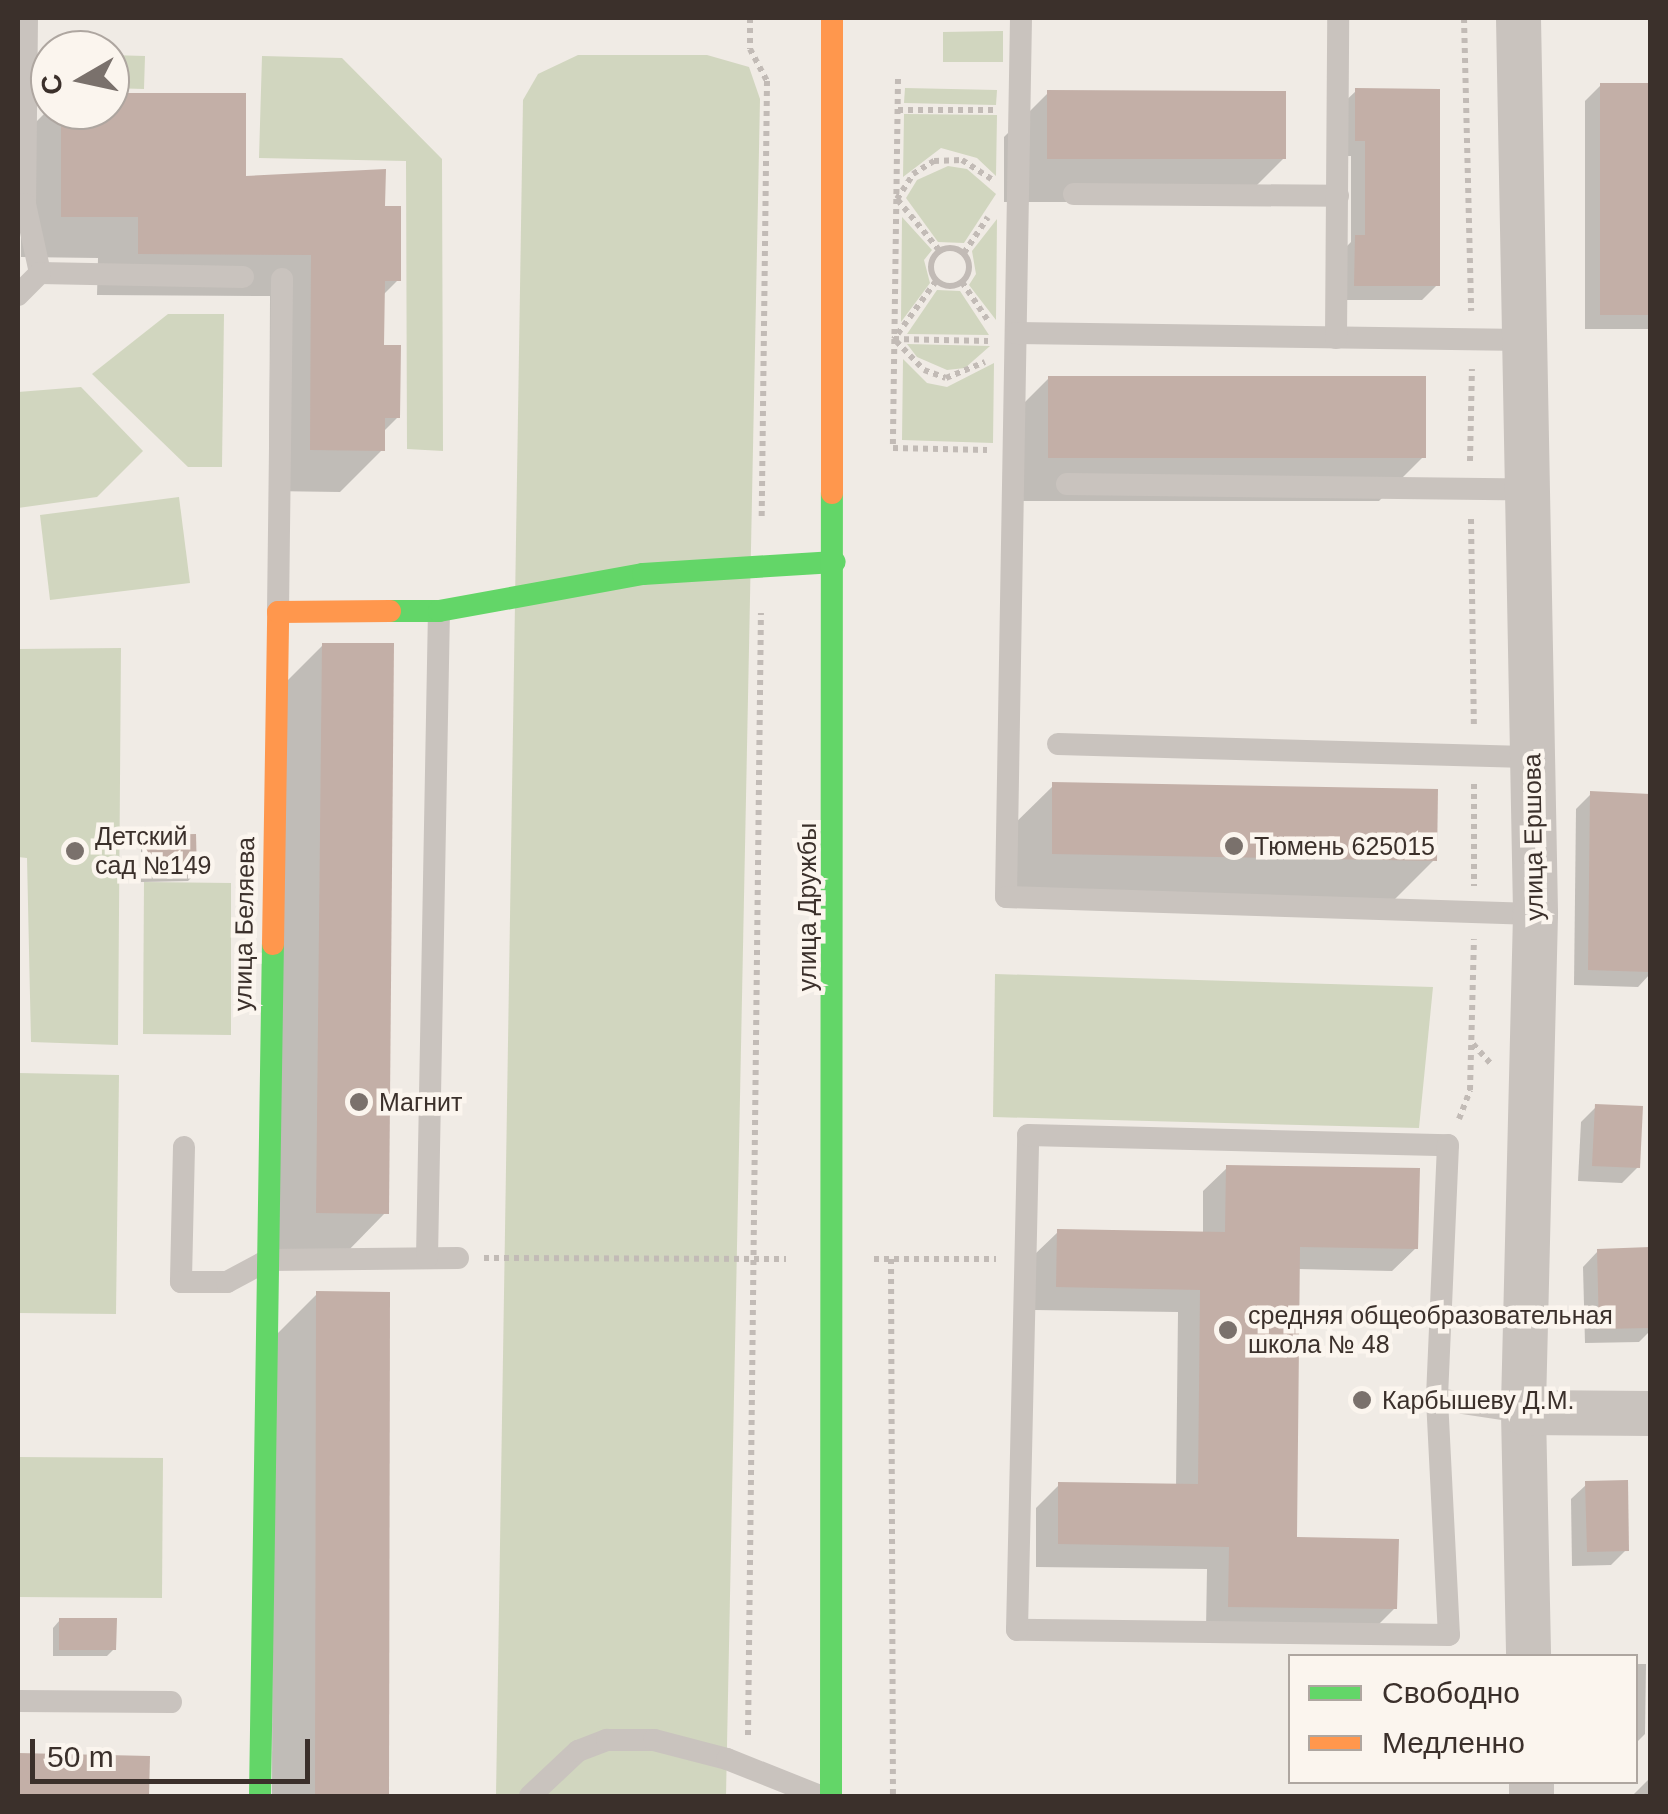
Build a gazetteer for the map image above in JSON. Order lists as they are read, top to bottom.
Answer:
{
  "streets": {
    "main road": ["улица Дружбы", "улица Беляева"],
    "street": ["улица Ершова"]
  },
  "places": [
    "Тюмень 625015",
    "Детский сад №149",
    "Магнит",
    "средняя общеобразовательная школа № 48",
    "Карбышеву Д.М."
  ],
  "legend": ["Свободно", "Медленно"],
  "scale_bar": "50 m",
  "north": "left"
}
